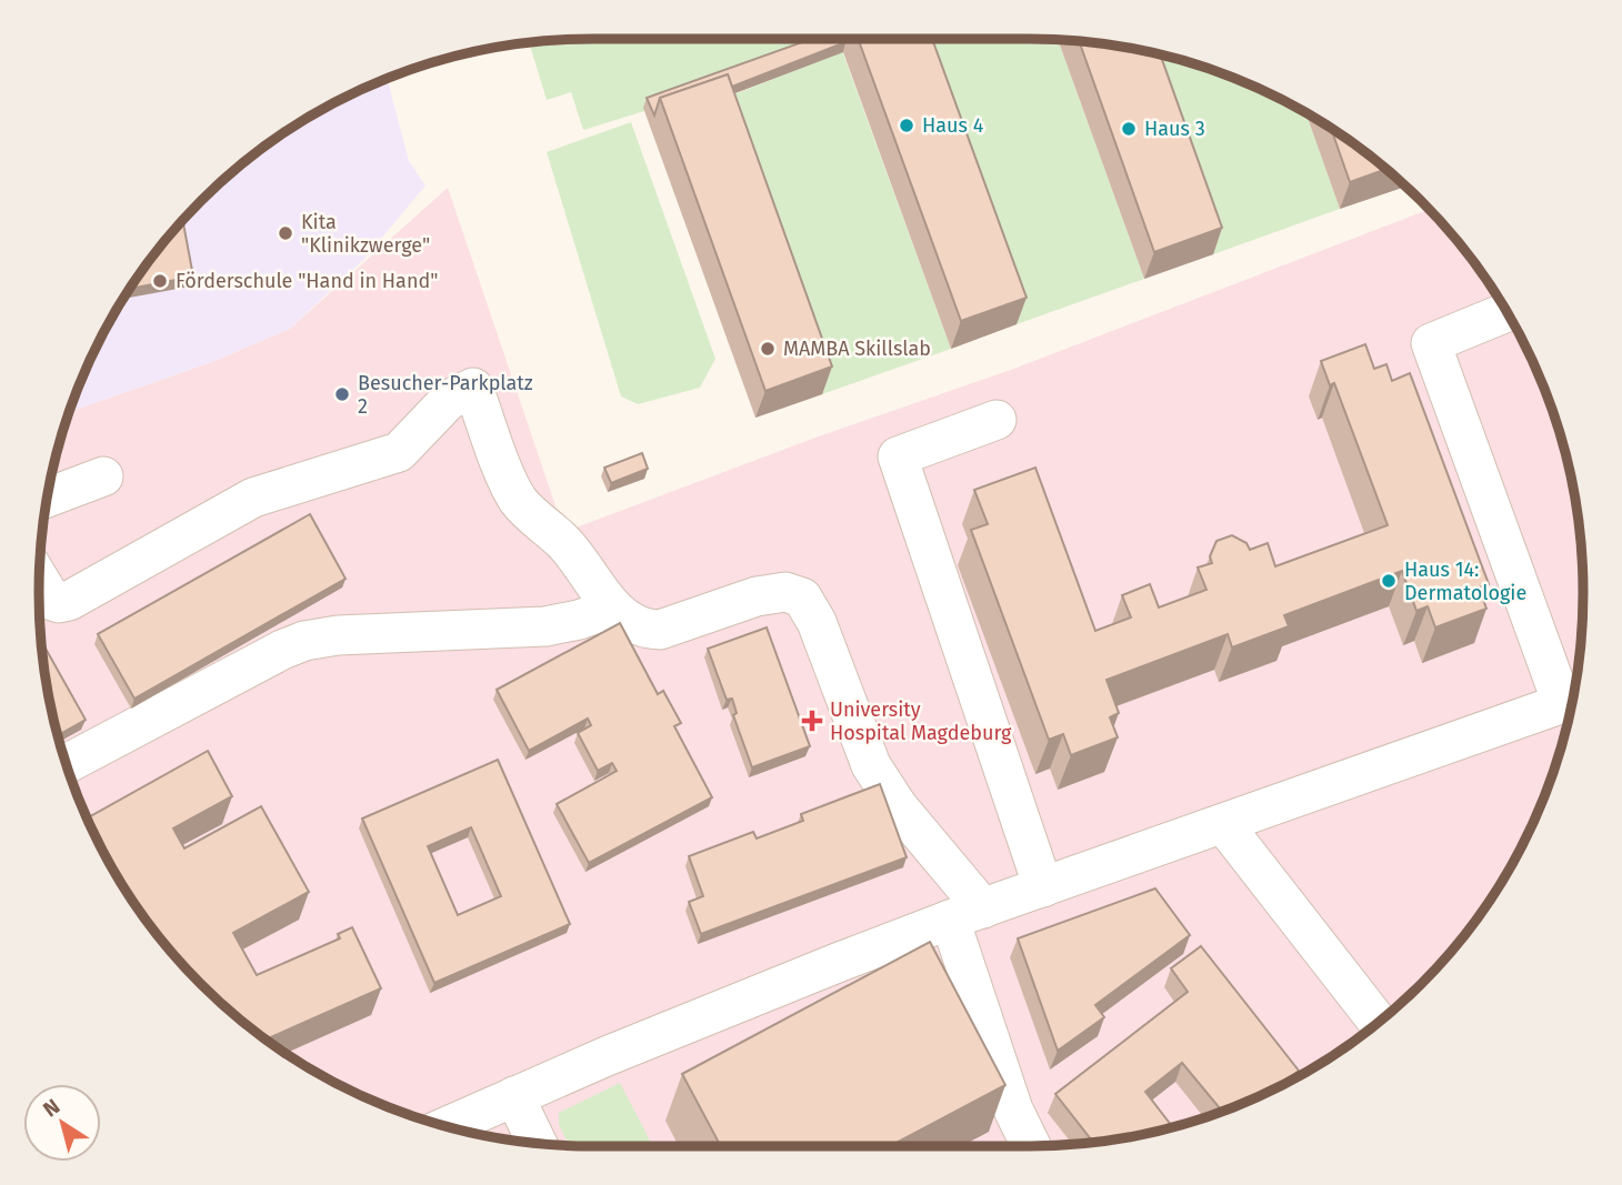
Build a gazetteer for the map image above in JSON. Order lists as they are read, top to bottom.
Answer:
{
  "places": {
    "other": [
      "Haus 4",
      "Haus 3",
      "Kita \"Klinikzwerge\"",
      "Förderschule \"Hand in Hand\"",
      "MAMBA Skillslab",
      "Besucher-Parkplatz 2",
      "Haus 14: Dermatologie"
    ],
    "health": ["University Hospital Magdeburg"]
  },
  "north": "top left"
}
